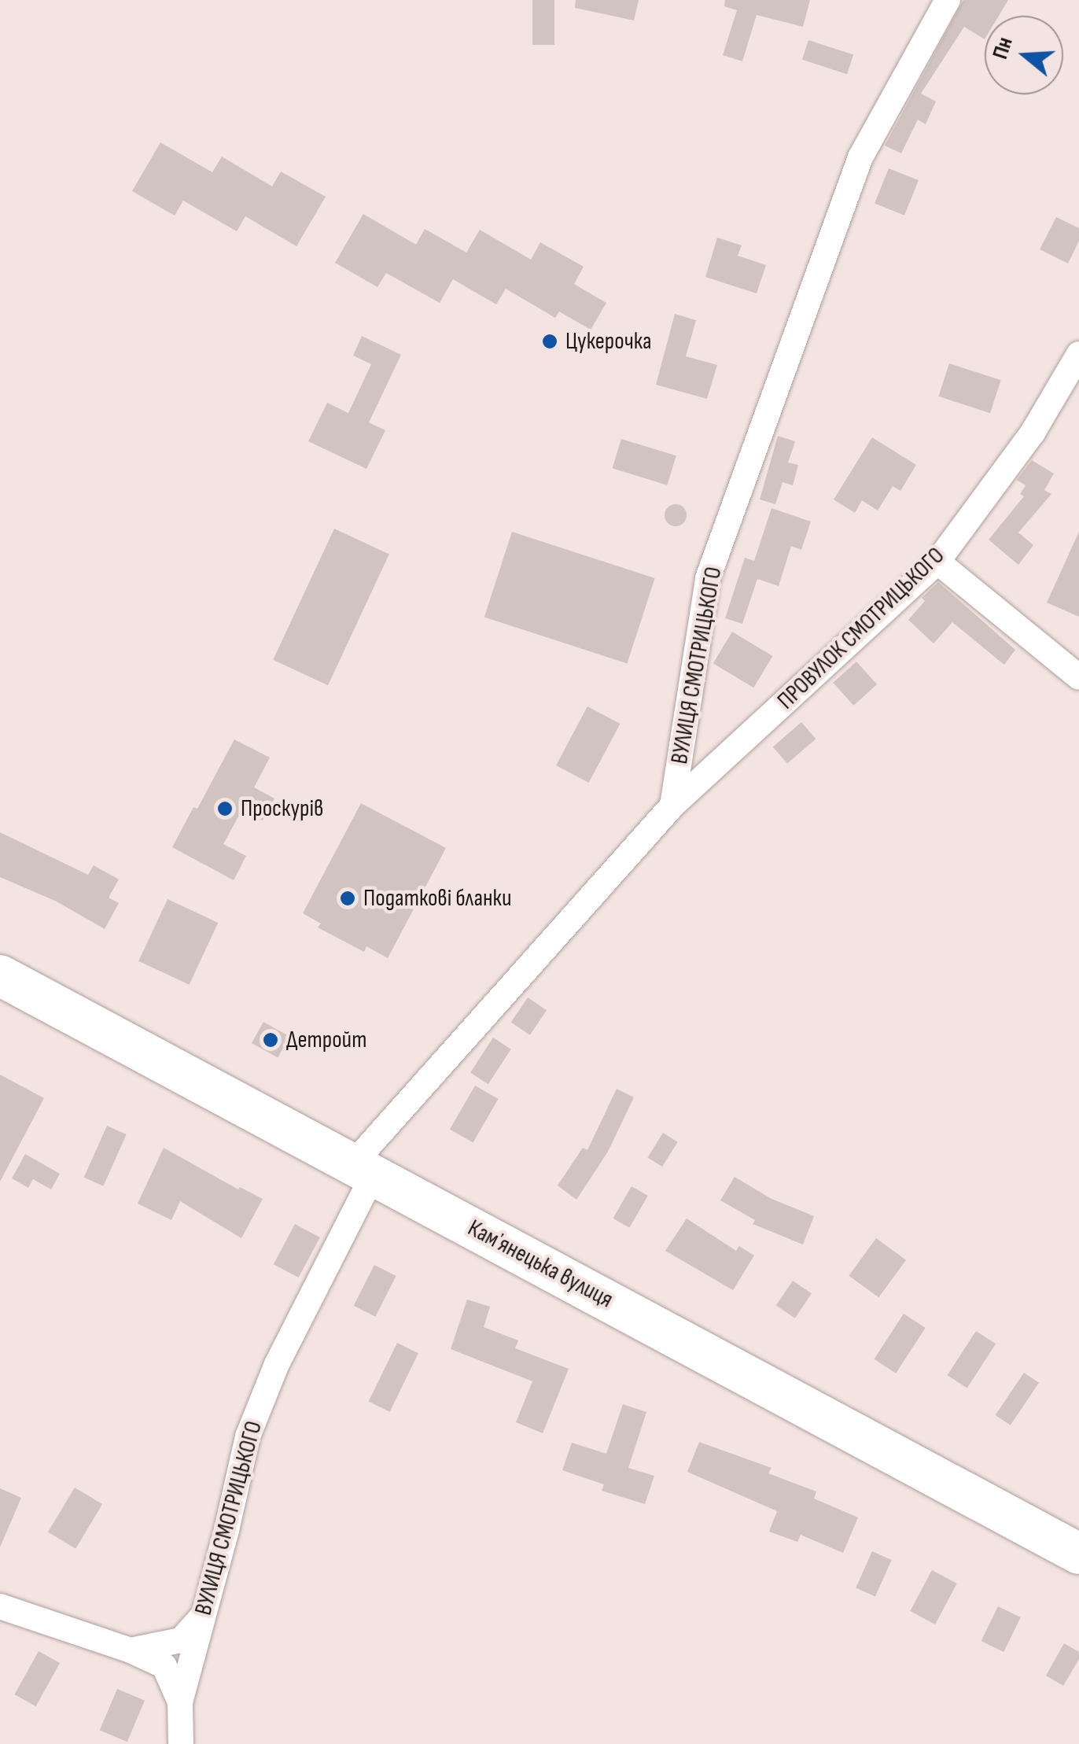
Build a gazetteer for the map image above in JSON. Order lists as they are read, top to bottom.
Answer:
{
  "streets": {
    "main road": ["Камʼянецька вулиця"],
    "street": ["ПРОВУЛОК СМОТРИЦЬКОГО", "ВУЛИЦЯ СМОТРИЦЬКОГО"]
  },
  "crossings": [
    ["ПРОВУЛОК СМОТРИЦЬКОГО", "ВУЛИЦЯ СМОТРИЦЬКОГО"],
    ["ВУЛИЦЯ СМОТРИЦЬКОГО", "Камʼянецька вулиця"]
  ],
  "places": [
    "Цукерочка",
    "Проскурів",
    "Податкові бланки",
    "Детройт"
  ],
  "north": "left"
}
